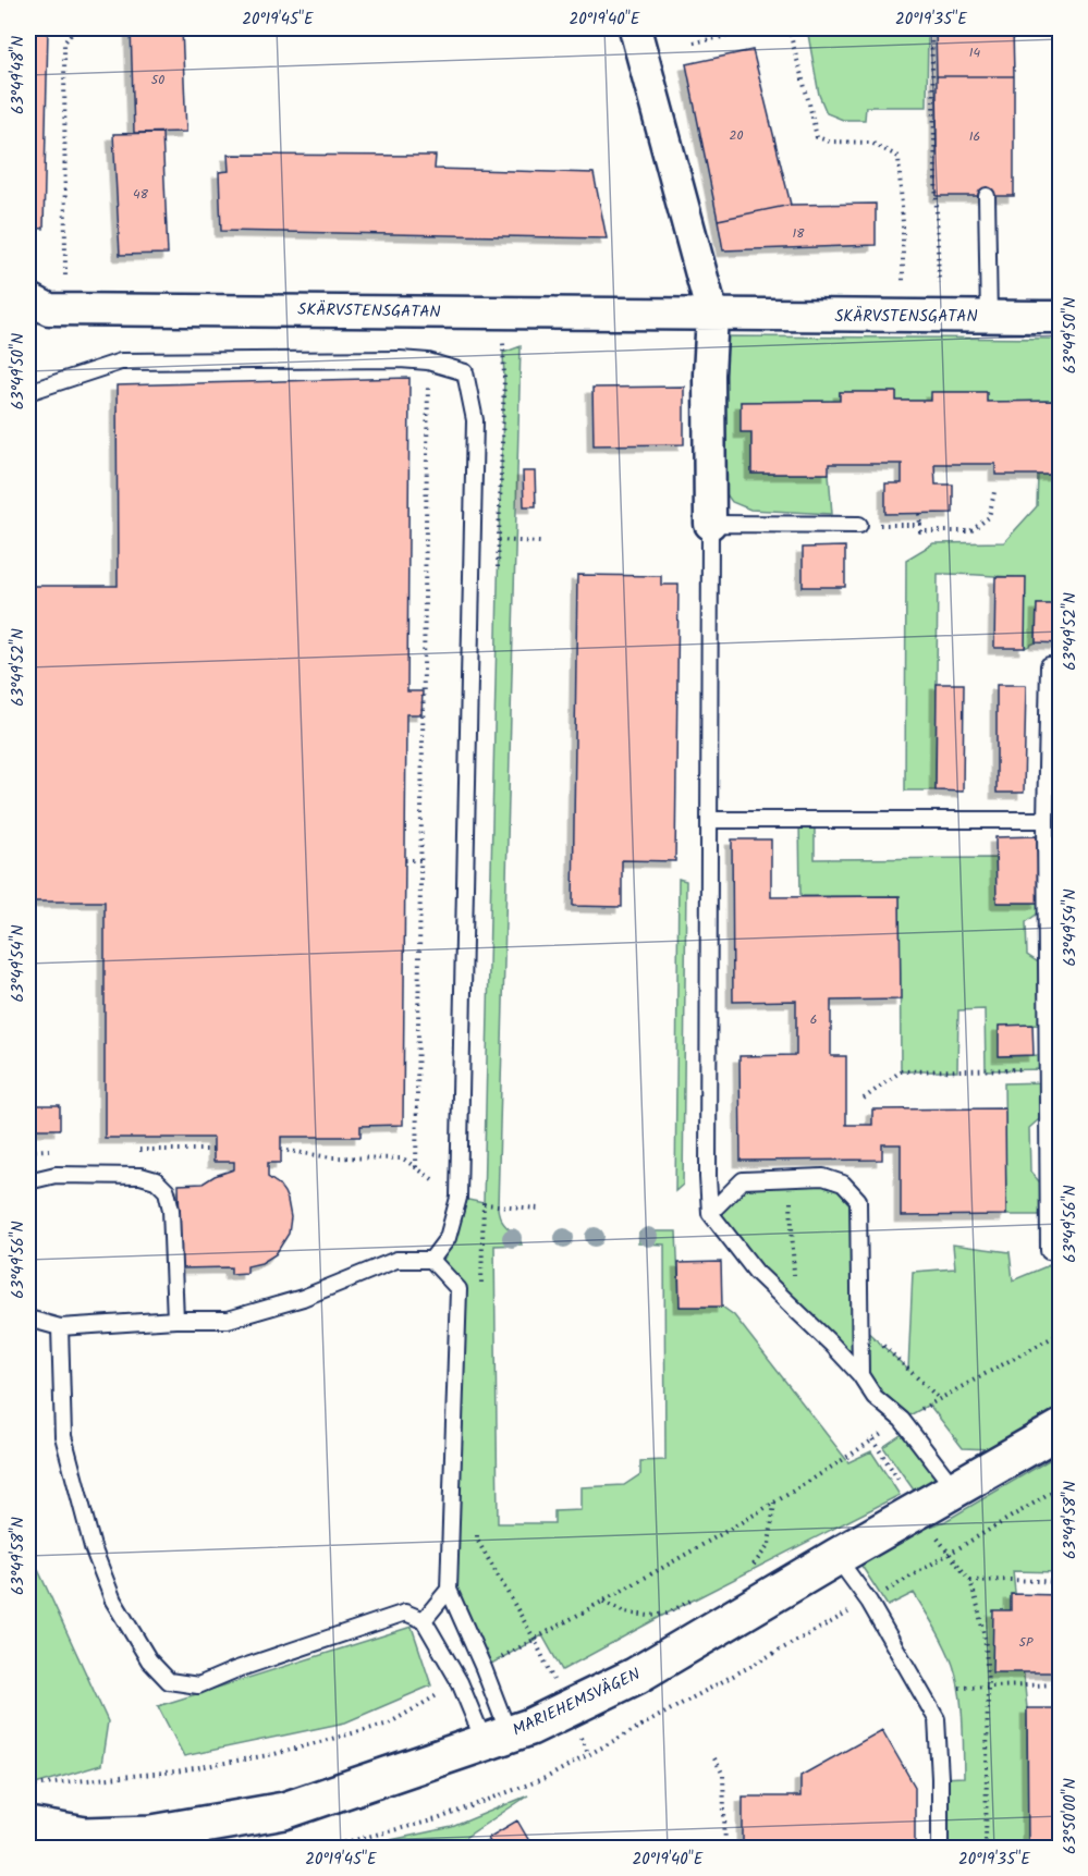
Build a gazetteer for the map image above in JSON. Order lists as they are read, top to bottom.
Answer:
{
  "streets": {
    "street": ["SKÄRVSTENSGATAN", "MARIEHEMSVÄGEN"]
  },
  "house_numbers": [
    "14",
    "50",
    "20",
    "16",
    "48",
    "18",
    "6",
    "5P"
  ],
  "coordinates": [
    "20°19'45\"E",
    "20°19'40\"E",
    "20°19'35\"E",
    "63°49'48\"N",
    "63°49'50\"N",
    "63°49'52\"N",
    "63°49'54\"N",
    "63°49'56\"N",
    "63°49'58\"N",
    "63°50'00\"N"
  ]
}
